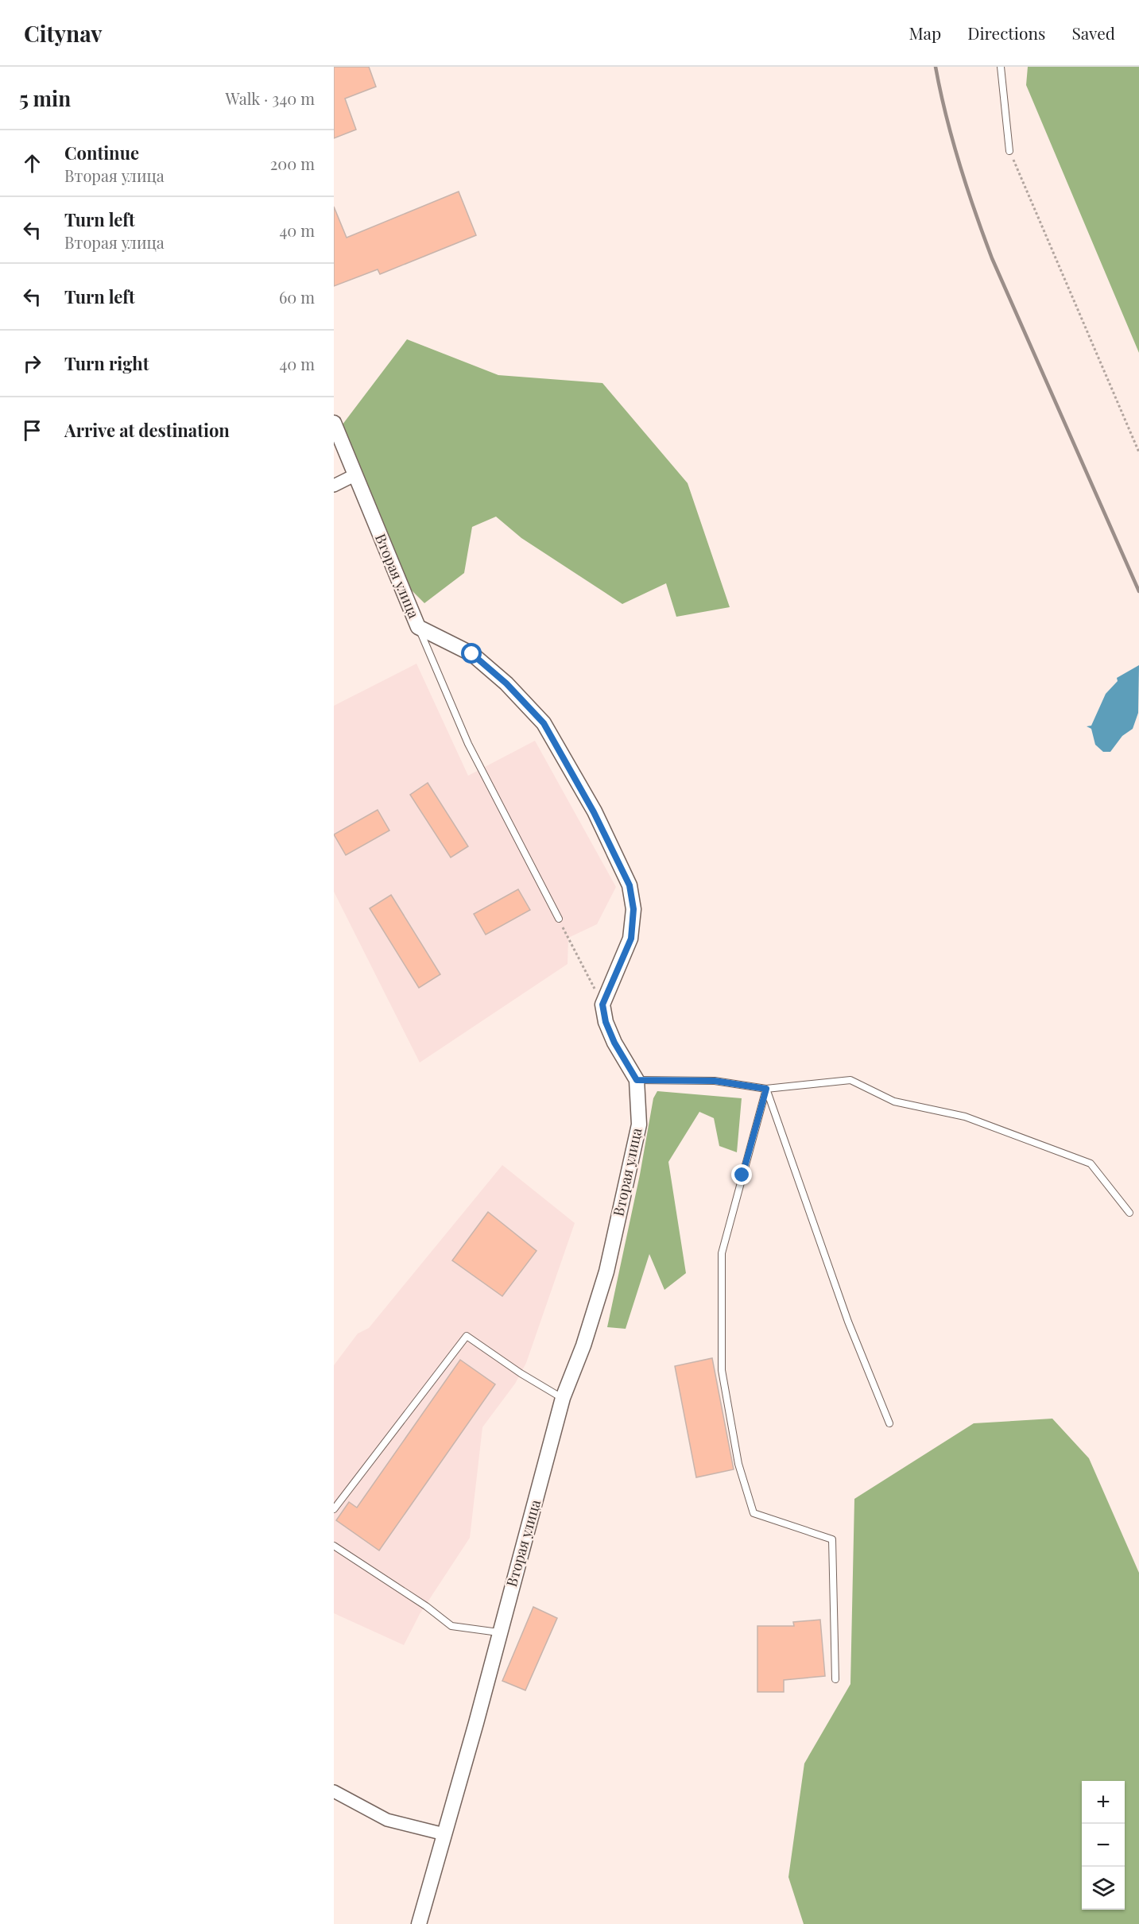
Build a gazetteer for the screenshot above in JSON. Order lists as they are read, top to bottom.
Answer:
{
  "streets": {
    "street": ["Вторая улица"]
  },
  "page": {
    "header": "Citynav",
    "nav": ["Map", "Directions", "Saved"],
    "heading": ["5 min", "Walk · 340 m"],
    "list": [
      ["Continue", "Вторая улица", "200 m"],
      ["Turn left", "Вторая улица", "40 m"],
      ["Turn left", "60 m"],
      ["Turn right", "40 m"],
      "Arrive at destination"
    ],
    "map_buttons": ["+", "−"]
  }
}
